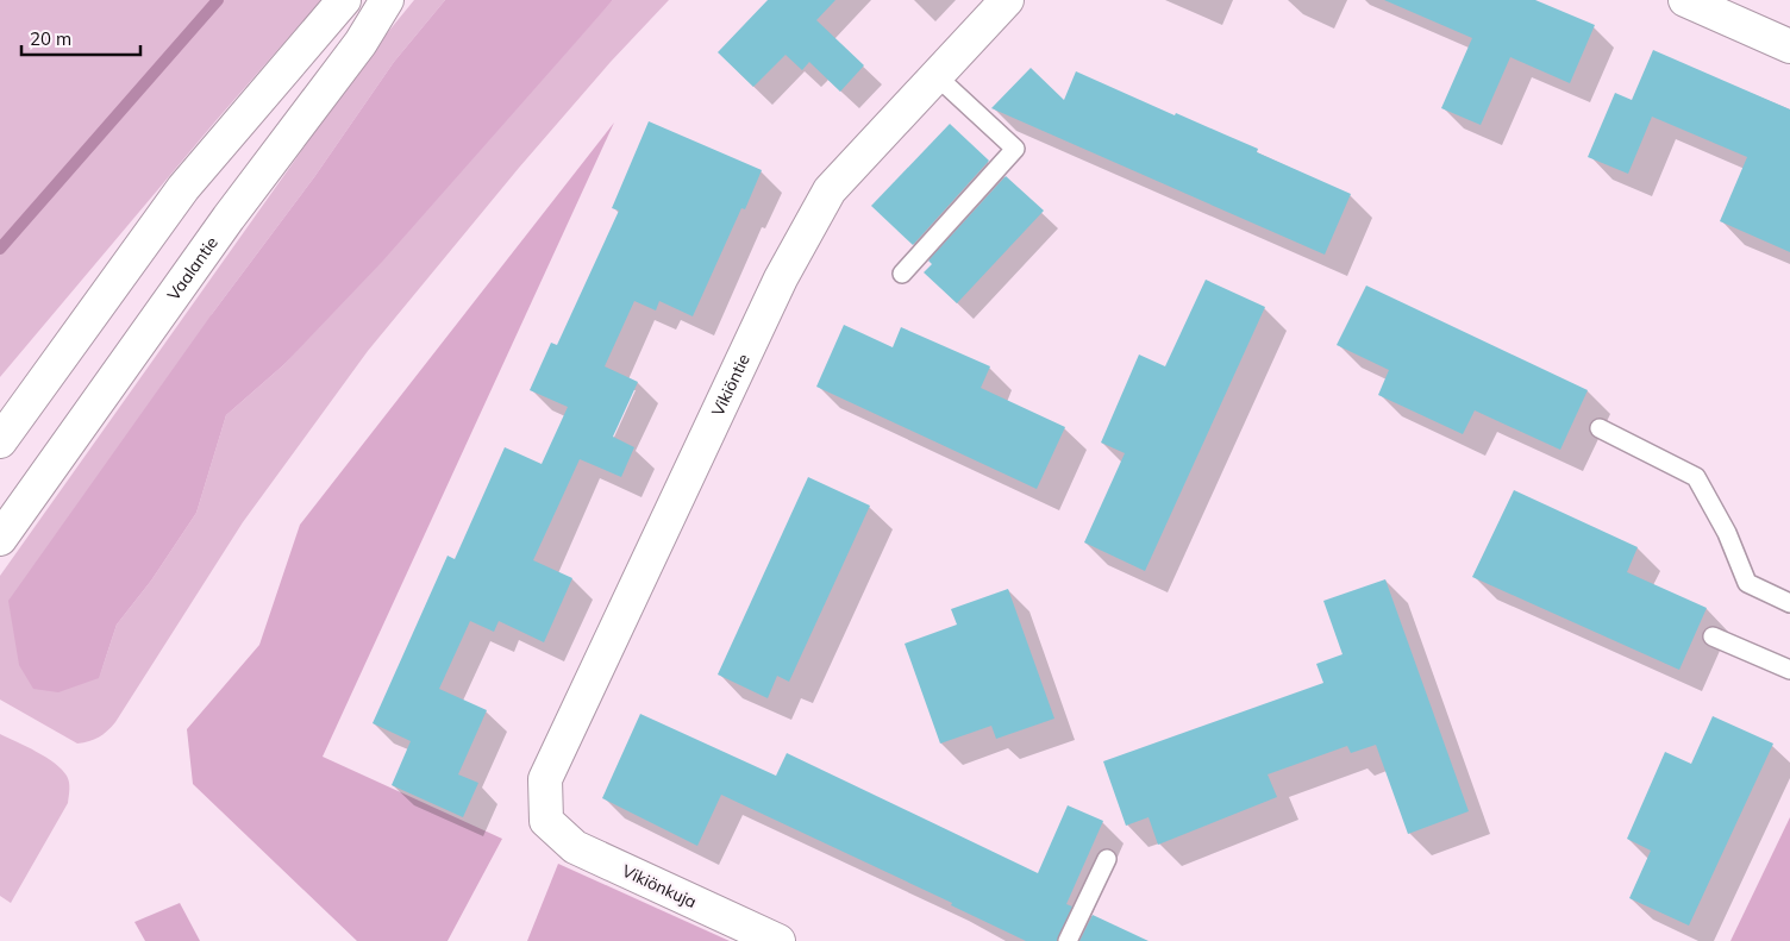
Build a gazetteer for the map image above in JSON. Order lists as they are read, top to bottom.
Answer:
{
  "streets": {
    "street": ["Vaalantie", "Vikiöntie", "Vikiönkuja"]
  },
  "crossings": [
    ["Vikiöntie", "Vikiönkuja"]
  ],
  "scale_bar": "20 m"
}
